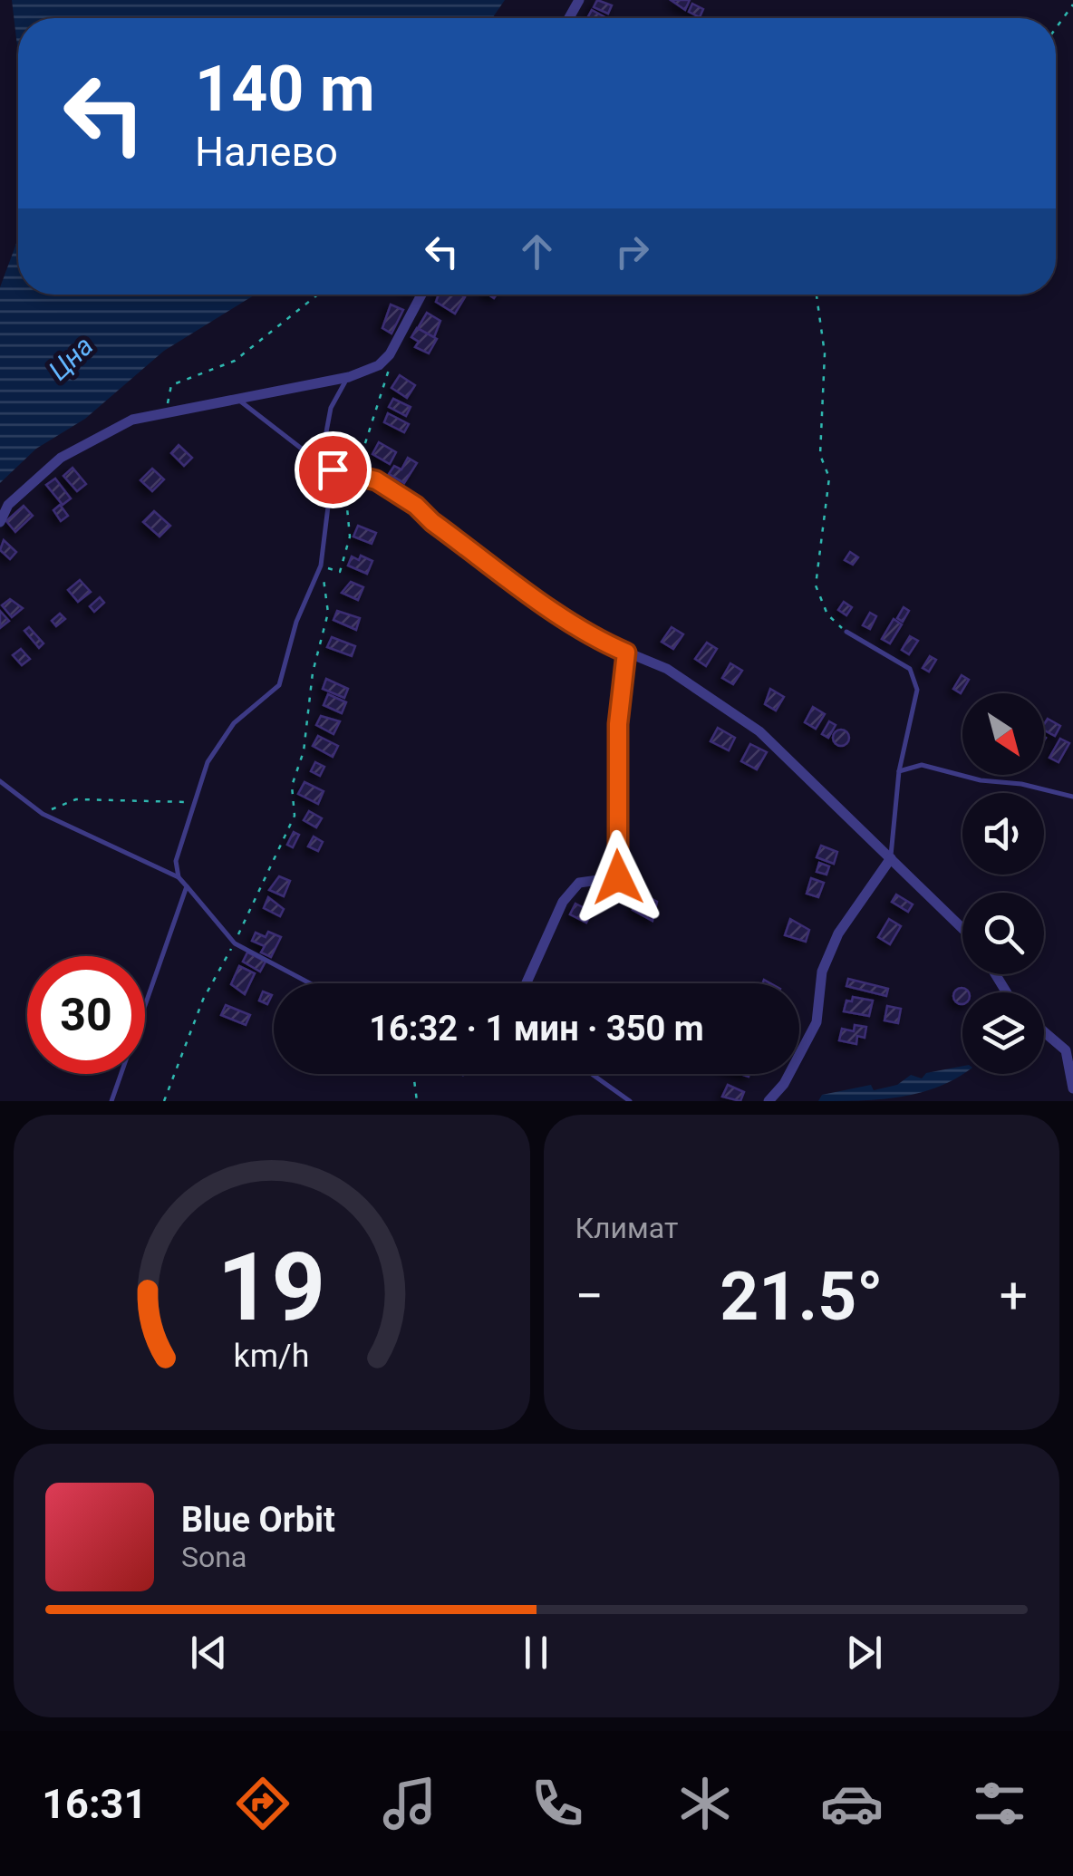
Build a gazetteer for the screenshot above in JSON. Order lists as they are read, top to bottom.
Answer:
{
  "water": ["Цна"],
  "north": "bottom right",
  "page": {
    "turn": ["140 m", "Налево"],
    "limit": "30",
    "trip": "16:32 · 1 мин · 350 m",
    "tile": "Климат",
    "heat": ["−", "21.5°", "+"],
    "song": ["Blue Orbit", "Sona"],
    "tabs": "16:31",
    "gauge": ["19", "km/h"]
  }
}
